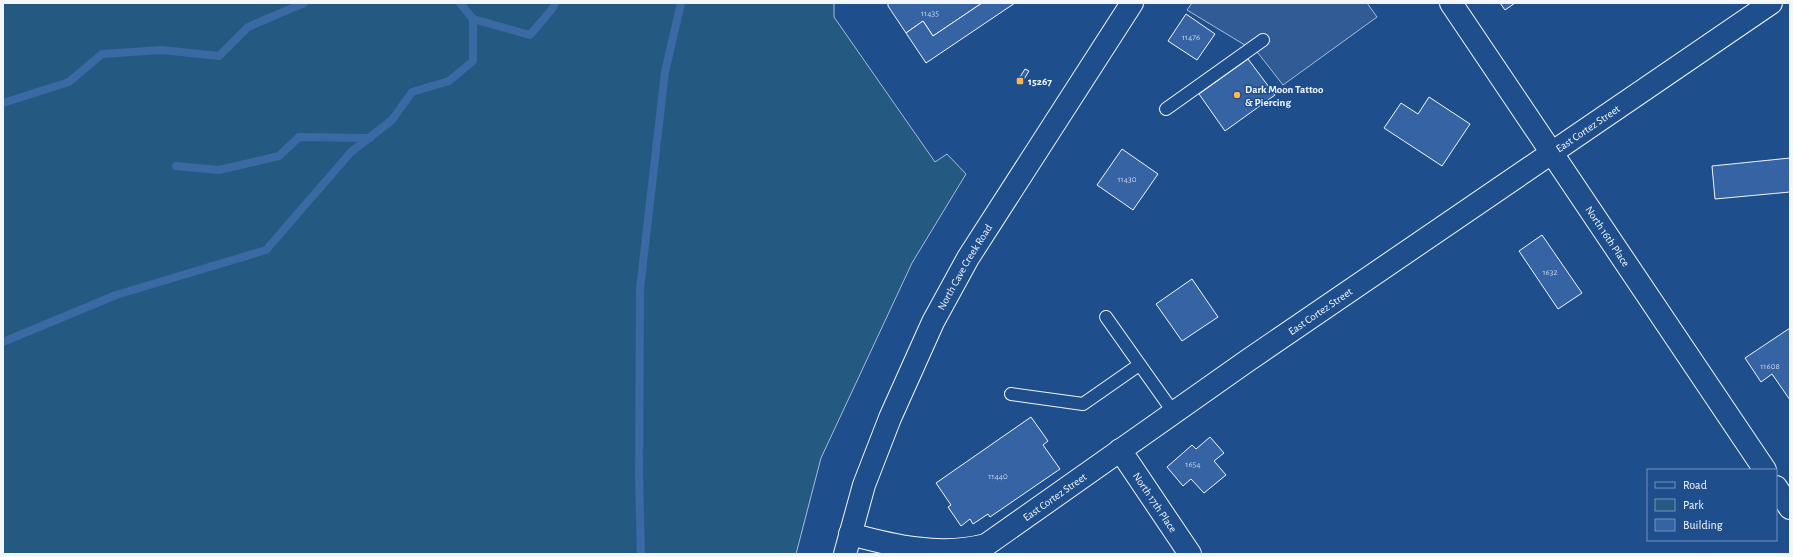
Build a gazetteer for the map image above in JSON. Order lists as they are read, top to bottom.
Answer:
{
  "streets": {
    "street": [
      "East Cortez Street",
      "North 16th Place",
      "North Cave Creek Road",
      "North 17th Place"
    ]
  },
  "crossings": [
    ["East Cortez Street", "North 16th Place"],
    ["East Cortez Street", "North Cave Creek Road"],
    ["East Cortez Street", "North 17th Place"]
  ],
  "places": {
    "transit": ["15267"],
    "other": ["Dark Moon Tattoo & Piercing"]
  },
  "house_numbers": [
    "11435",
    "11476",
    "11430",
    "1632",
    "11608",
    "1654",
    "11440"
  ],
  "legend": ["Road", "Park", "Building"]
}
